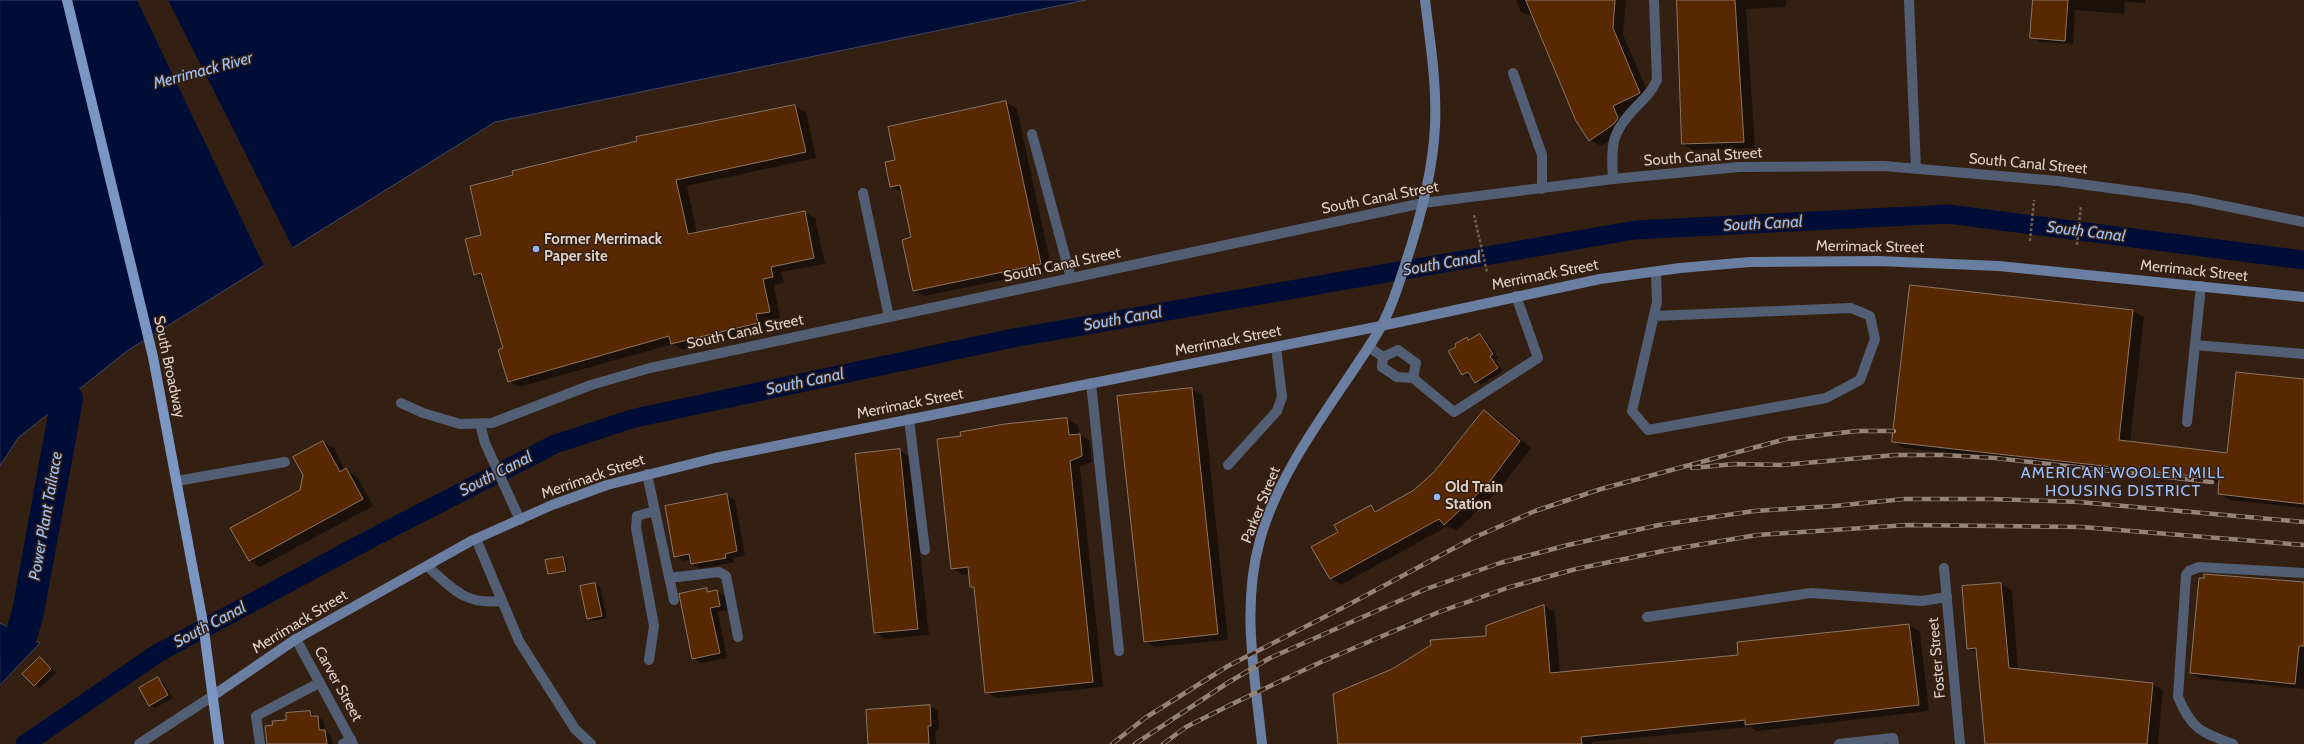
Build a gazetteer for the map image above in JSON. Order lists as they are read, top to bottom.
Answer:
{
  "streets": {
    "main road": ["Merrimack Street", "South Broadway", "Parker Street"],
    "street": ["South Canal Street", "Foster Street", "Carver Street"]
  },
  "crossings": [
    ["South Canal Street", "Parker Street"],
    ["Merrimack Street", "South Broadway"],
    ["Merrimack Street", "Parker Street"],
    ["Merrimack Street", "Carver Street"]
  ],
  "districts": ["AMERICAN WOOLEN MILL HOUSING DISTRICT"],
  "water": ["Merrimack River", "South Canal", "Power Plant Tailrace"],
  "places": ["Former Merrimack Paper site", "Old Train Station"]
}
